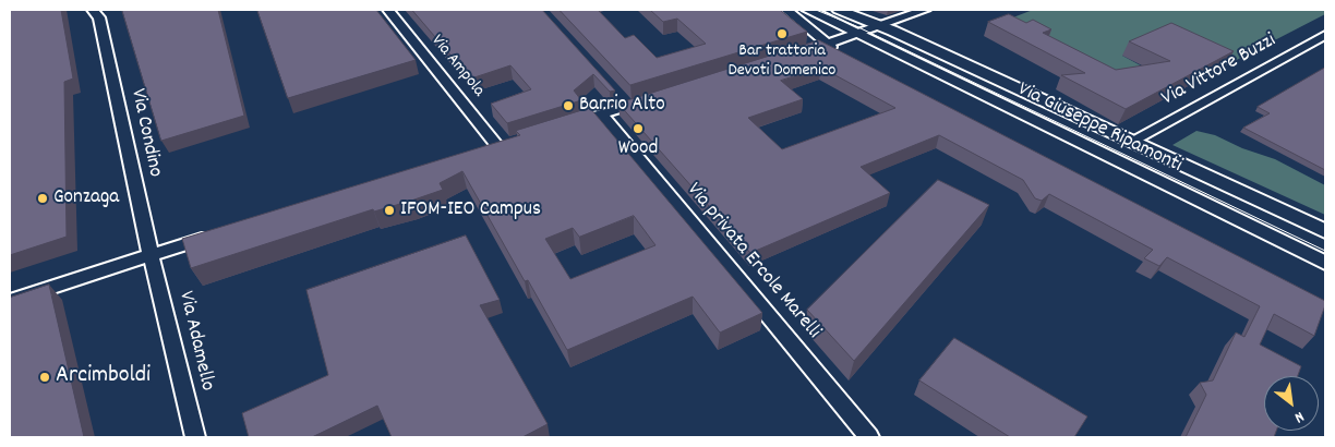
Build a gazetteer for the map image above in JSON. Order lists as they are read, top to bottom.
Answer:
{
  "streets": {
    "street": [
      "Via Ampola",
      "Via Vittore Buzzi",
      "Via Giuseppe Ripamonti",
      "Via Condino",
      "Via privata Ercole Marelli",
      "Via Adamello"
    ]
  },
  "crossings": [
    ["Via Vittore Buzzi", "Via Giuseppe Ripamonti"],
    ["Via Condino", "Via Adamello"]
  ],
  "places": [
    "Bar trattoria Devoti Domenico",
    "Barrio Alto",
    "Wood",
    "Gonzaga",
    "IFOM-IEO Campus",
    "Arcimboldi"
  ],
  "north": "bottom right"
}
